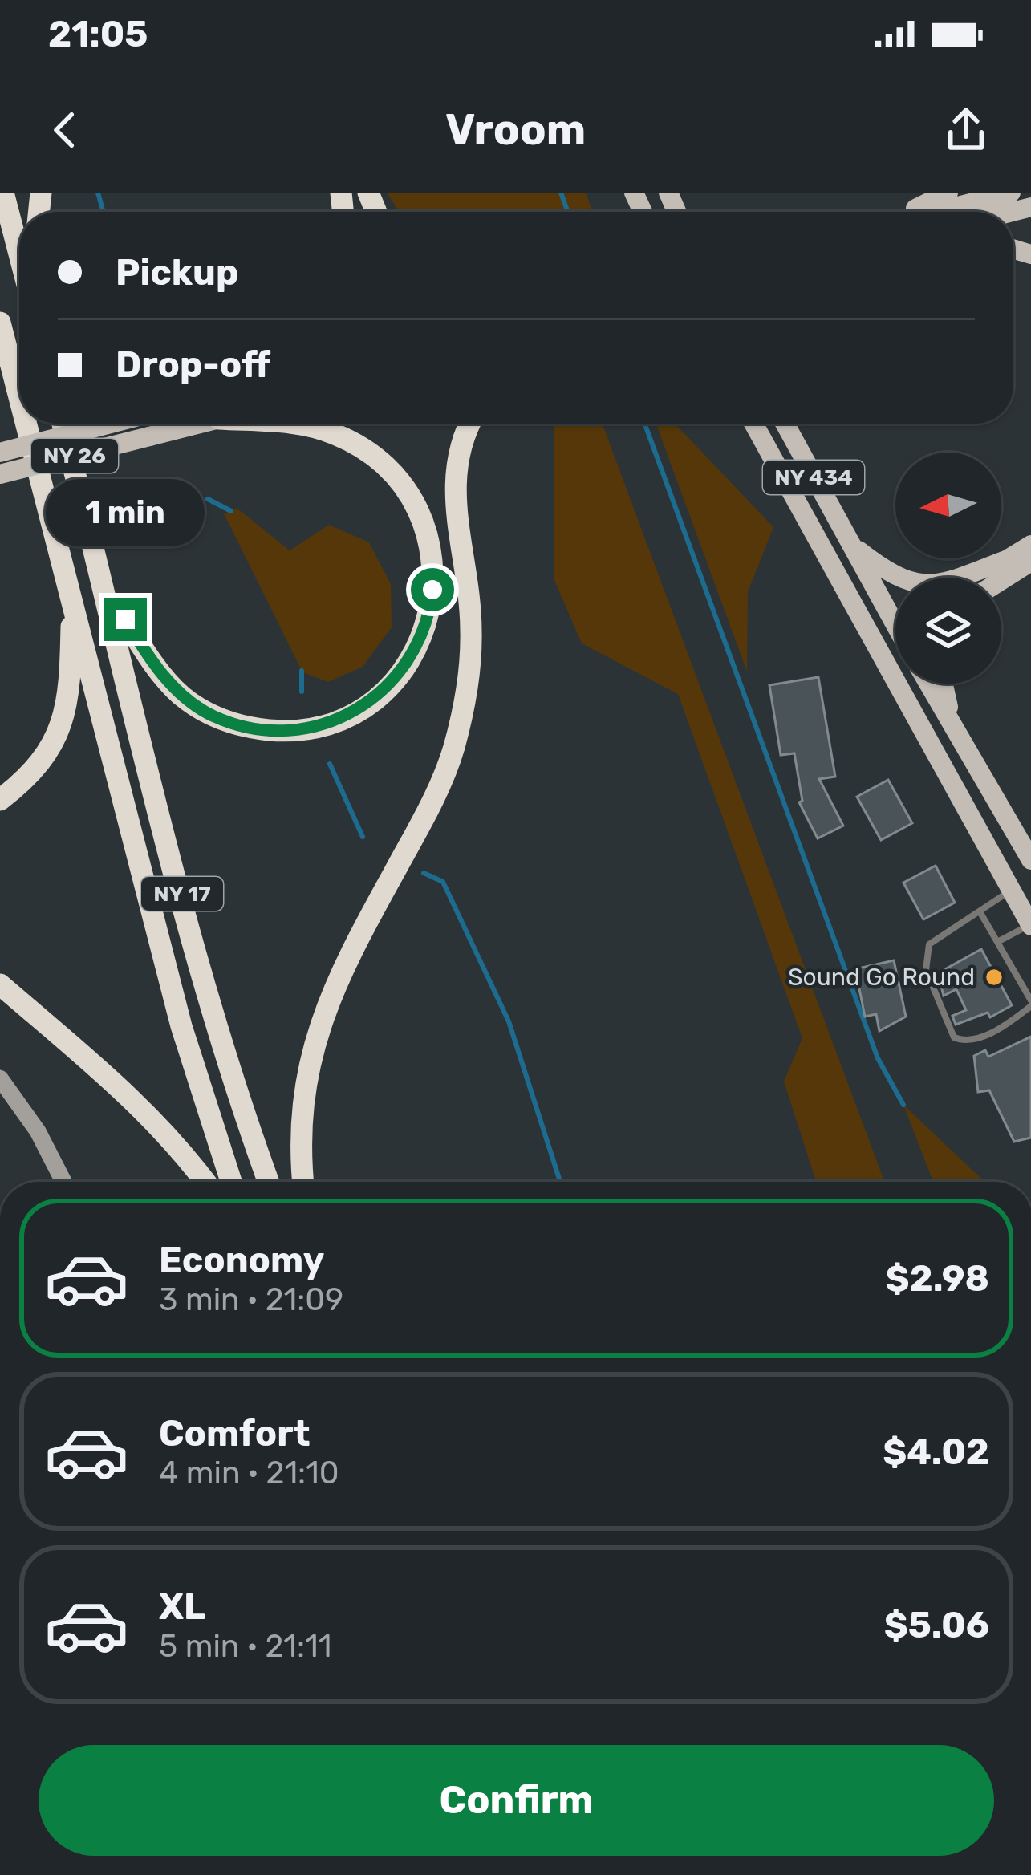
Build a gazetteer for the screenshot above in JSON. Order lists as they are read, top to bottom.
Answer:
{
  "streets": {
    "highway": ["NY 17"],
    "main road": ["NY 26", "NY 434"]
  },
  "places": ["Sound Go Round"],
  "north": "left",
  "page": {
    "status": "21:05",
    "header": "Vroom",
    "banner": ["Pickup", "Drop-off"],
    "bubble": "1 min",
    "list": [
      {
        "name": "Economy",
        "note": "3 min · 21:09",
        "value": "$2.98"
      },
      {
        "name": "Comfort",
        "note": "4 min · 21:10",
        "value": "$4.02"
      },
      {
        "name": "XL",
        "note": "5 min · 21:11",
        "value": "$5.06"
      }
    ],
    "buttons": "Confirm"
  }
}
